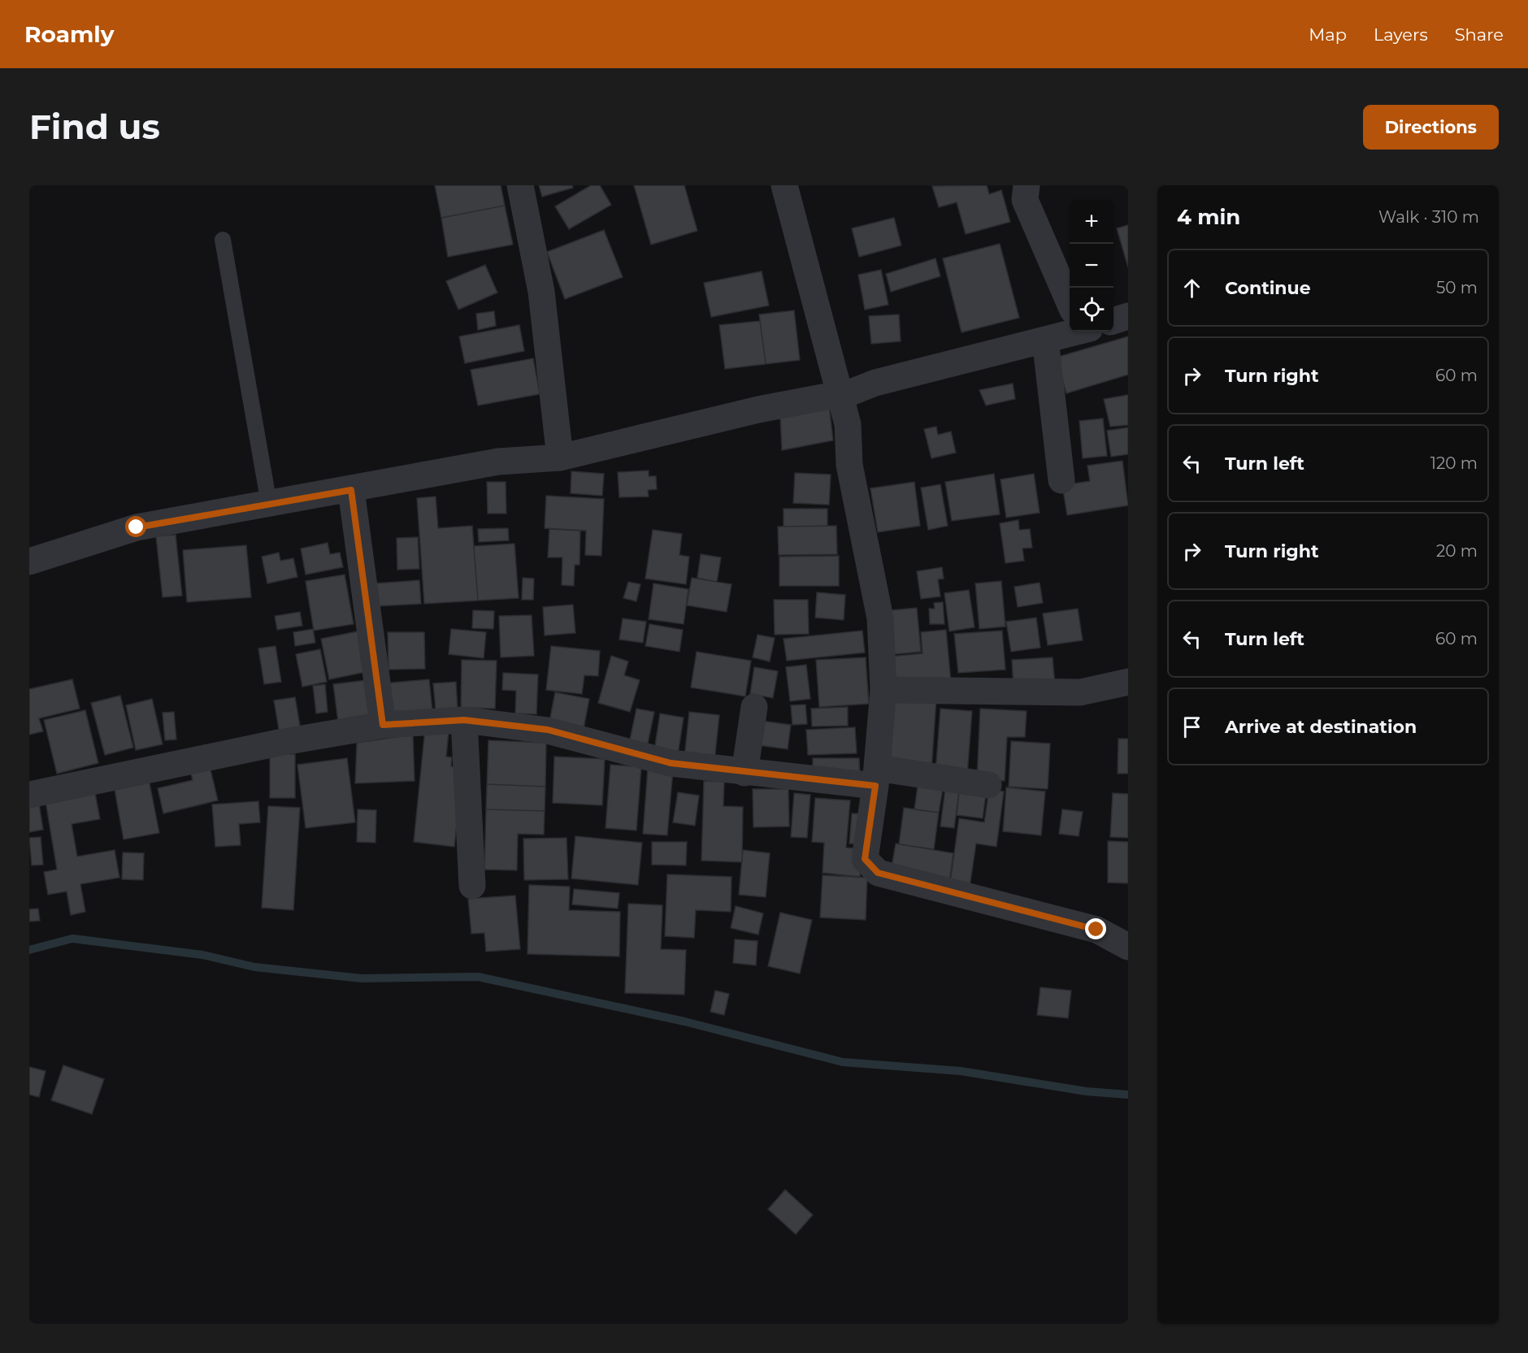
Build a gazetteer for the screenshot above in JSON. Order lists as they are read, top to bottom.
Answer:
{
  "page": {
    "header": "Roamly",
    "nav": ["Map", "Layers", "Share"],
    "buttons": "Directions",
    "title": "Find us",
    "heading": ["4 min", "Walk · 310 m"],
    "map_buttons": ["+", "−"],
    "list": [
      ["Continue", "50 m"],
      ["Turn right", "60 m"],
      ["Turn left", "120 m"],
      ["Turn right", "20 m"],
      ["Turn left", "60 m"],
      "Arrive at destination"
    ]
  }
}
